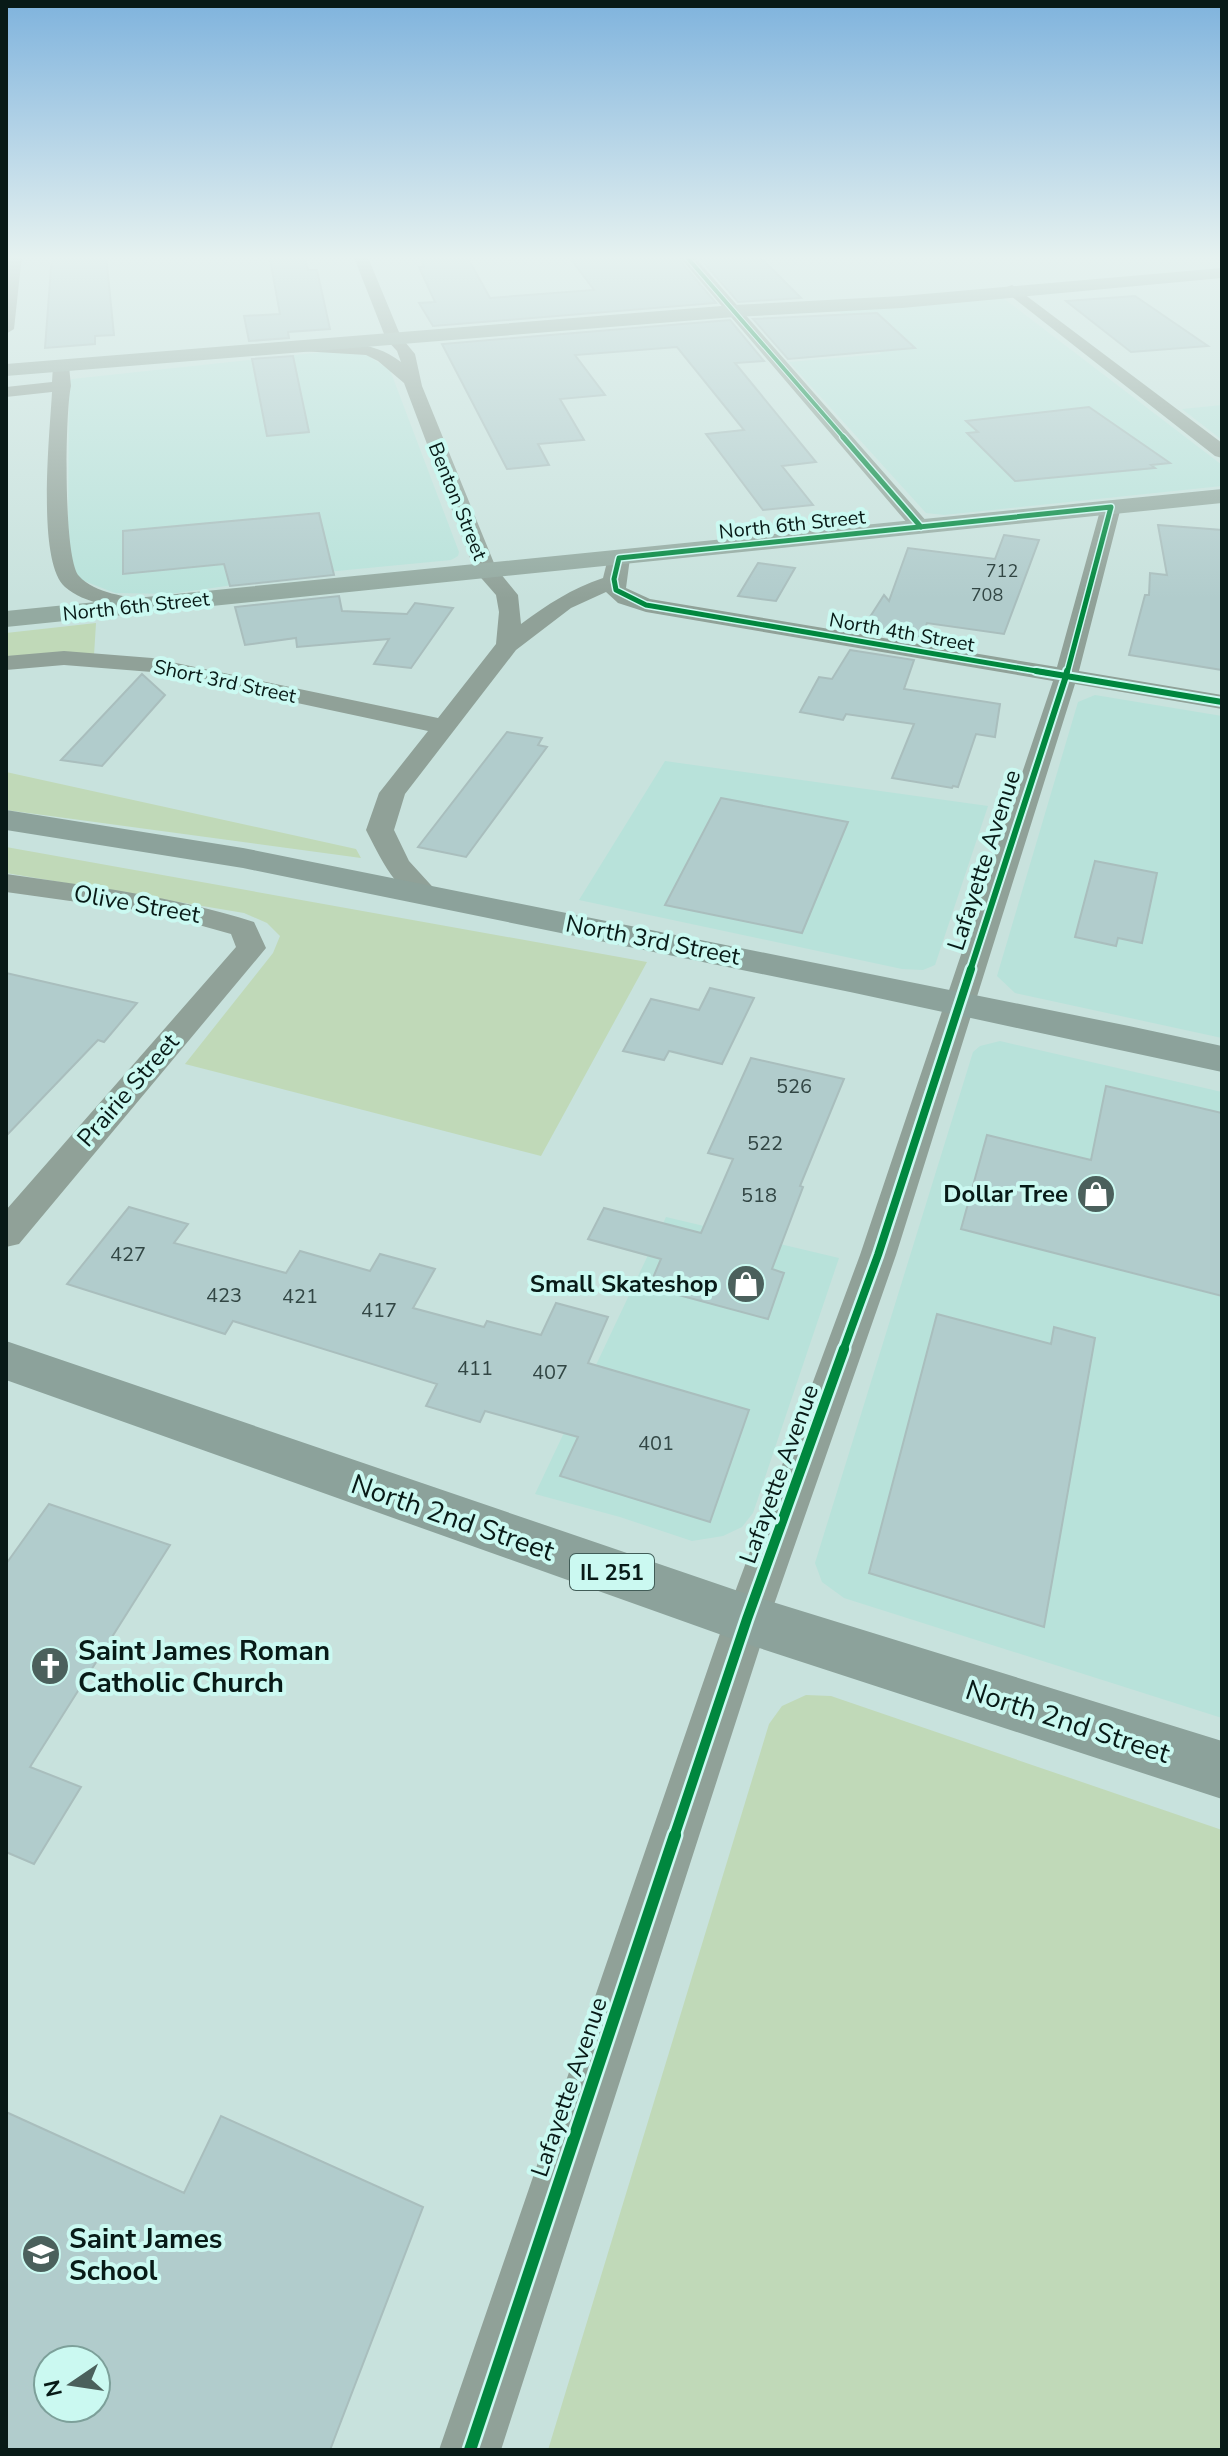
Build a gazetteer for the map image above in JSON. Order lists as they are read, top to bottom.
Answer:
{
  "streets": {
    "main road": [
      "North 6th Street",
      "North 3rd Street",
      "North 2nd Street",
      "IL 251"
    ],
    "street": [
      "Benton Street",
      "North 4th Street",
      "Short 3rd Street",
      "Lafayette Avenue",
      "Olive Street",
      "Prairie Street"
    ]
  },
  "crossings": [
    ["Benton Street", "North 6th Street"],
    ["North 6th Street", "North 4th Street"],
    ["North 6th Street", "Lafayette Avenue"],
    ["North 4th Street", "Lafayette Avenue"],
    ["Lafayette Avenue", "North 3rd Street"],
    ["Lafayette Avenue", "North 2nd Street"],
    ["Olive Street", "Prairie Street"]
  ],
  "places": {
    "shop": ["Dollar Tree", "Small Skateshop"],
    "church": ["Saint James Roman Catholic Church"],
    "school or university": ["Saint James School"]
  },
  "house_numbers": [
    "712",
    "708",
    "526",
    "522",
    "518",
    "427",
    "423",
    "421",
    "417",
    "411",
    "407",
    "401"
  ],
  "north": "left"
}
